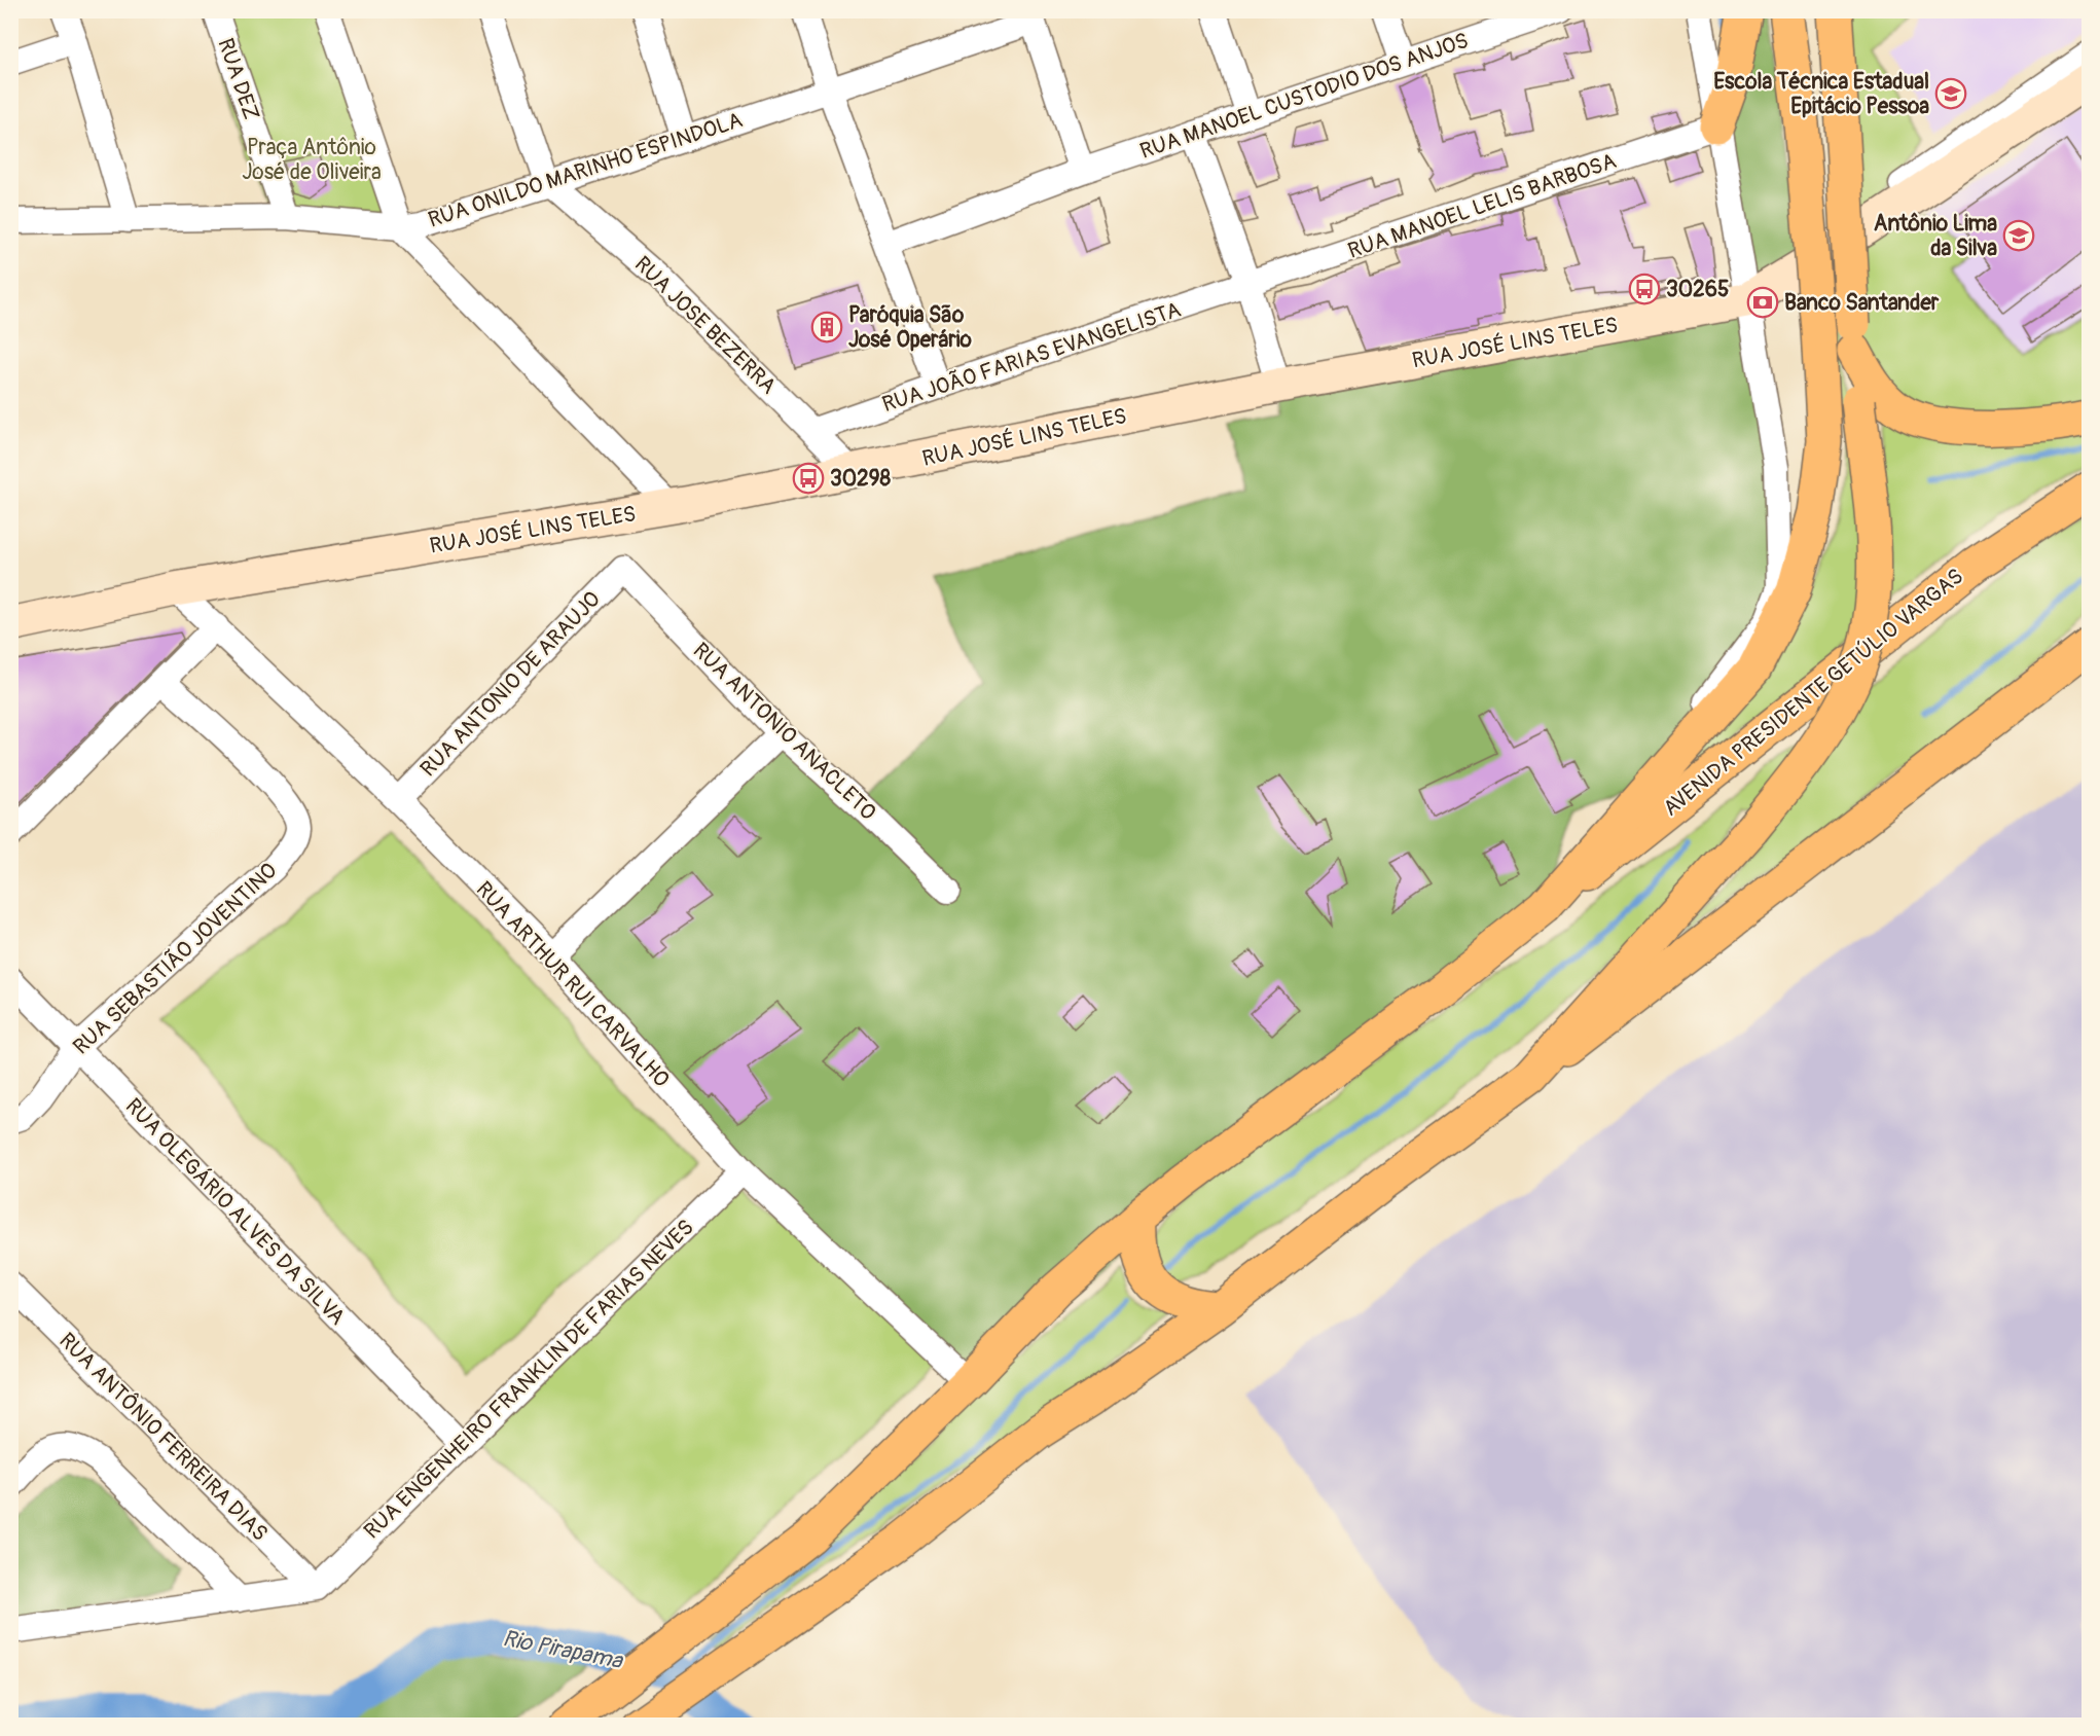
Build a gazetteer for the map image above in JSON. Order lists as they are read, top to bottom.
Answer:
{
  "streets": {
    "main road": ["AVENIDA PRESIDENTE GETÚLIO VARGAS"],
    "street": [
      "RUA DEZ",
      "RUA MANOEL CUSTODIO DOS ANJOS",
      "RUA ONILDO MARINHO ESPINDOLA",
      "RUA MANOEL LELIS BARBOSA",
      "RUA JOSE BEZERRA",
      "RUA JOSÉ LINS TELES",
      "RUA JOÃO FARIAS EVANGELISTA",
      "RUA ANTONIO DE ARAUJO",
      "RUA ANTONIO ANACLETO",
      "RUA SEBASTIÃO JOVENTINO",
      "RUA ARTHUR RUI CARVALHO",
      "RUA OLEGÁRIO ALVES DA SILVA",
      "RUA ENGENHEIRO FRANKLIN DE FARIAS NEVES",
      "RUA ANTÔNIO FERREIRA DIAS"
    ]
  },
  "crossings": [
    ["RUA DEZ", "RUA ONILDO MARINHO ESPINDOLA"],
    ["RUA ONILDO MARINHO ESPINDOLA", "RUA JOSE BEZERRA"],
    ["RUA MANOEL LELIS BARBOSA", "RUA JOÃO FARIAS EVANGELISTA"],
    ["RUA JOSE BEZERRA", "RUA JOSÉ LINS TELES"],
    ["RUA JOSE BEZERRA", "RUA JOÃO FARIAS EVANGELISTA"],
    ["RUA JOSÉ LINS TELES", "RUA ARTHUR RUI CARVALHO"],
    ["RUA ANTONIO DE ARAUJO", "RUA ANTONIO ANACLETO"],
    ["RUA ANTONIO DE ARAUJO", "RUA ARTHUR RUI CARVALHO"],
    ["RUA SEBASTIÃO JOVENTINO", "RUA OLEGÁRIO ALVES DA SILVA"],
    ["RUA ARTHUR RUI CARVALHO", "RUA ENGENHEIRO FRANKLIN DE FARIAS NEVES"],
    ["RUA OLEGÁRIO ALVES DA SILVA", "RUA ENGENHEIRO FRANKLIN DE FARIAS NEVES"],
    ["RUA ENGENHEIRO FRANKLIN DE FARIAS NEVES", "RUA ANTÔNIO FERREIRA DIAS"]
  ],
  "water": ["Rio Pirapama"],
  "parks": ["Praça Antônio José de Oliveira"],
  "places": {
    "school or university": ["Escola Técnica Estadual Epitácio Pessoa", "Antônio Lima da Silva"],
    "bus stop": ["30265", "30298"],
    "bank": ["Banco Santander"],
    "building": ["Paróquia São José Operário"]
  }
}
